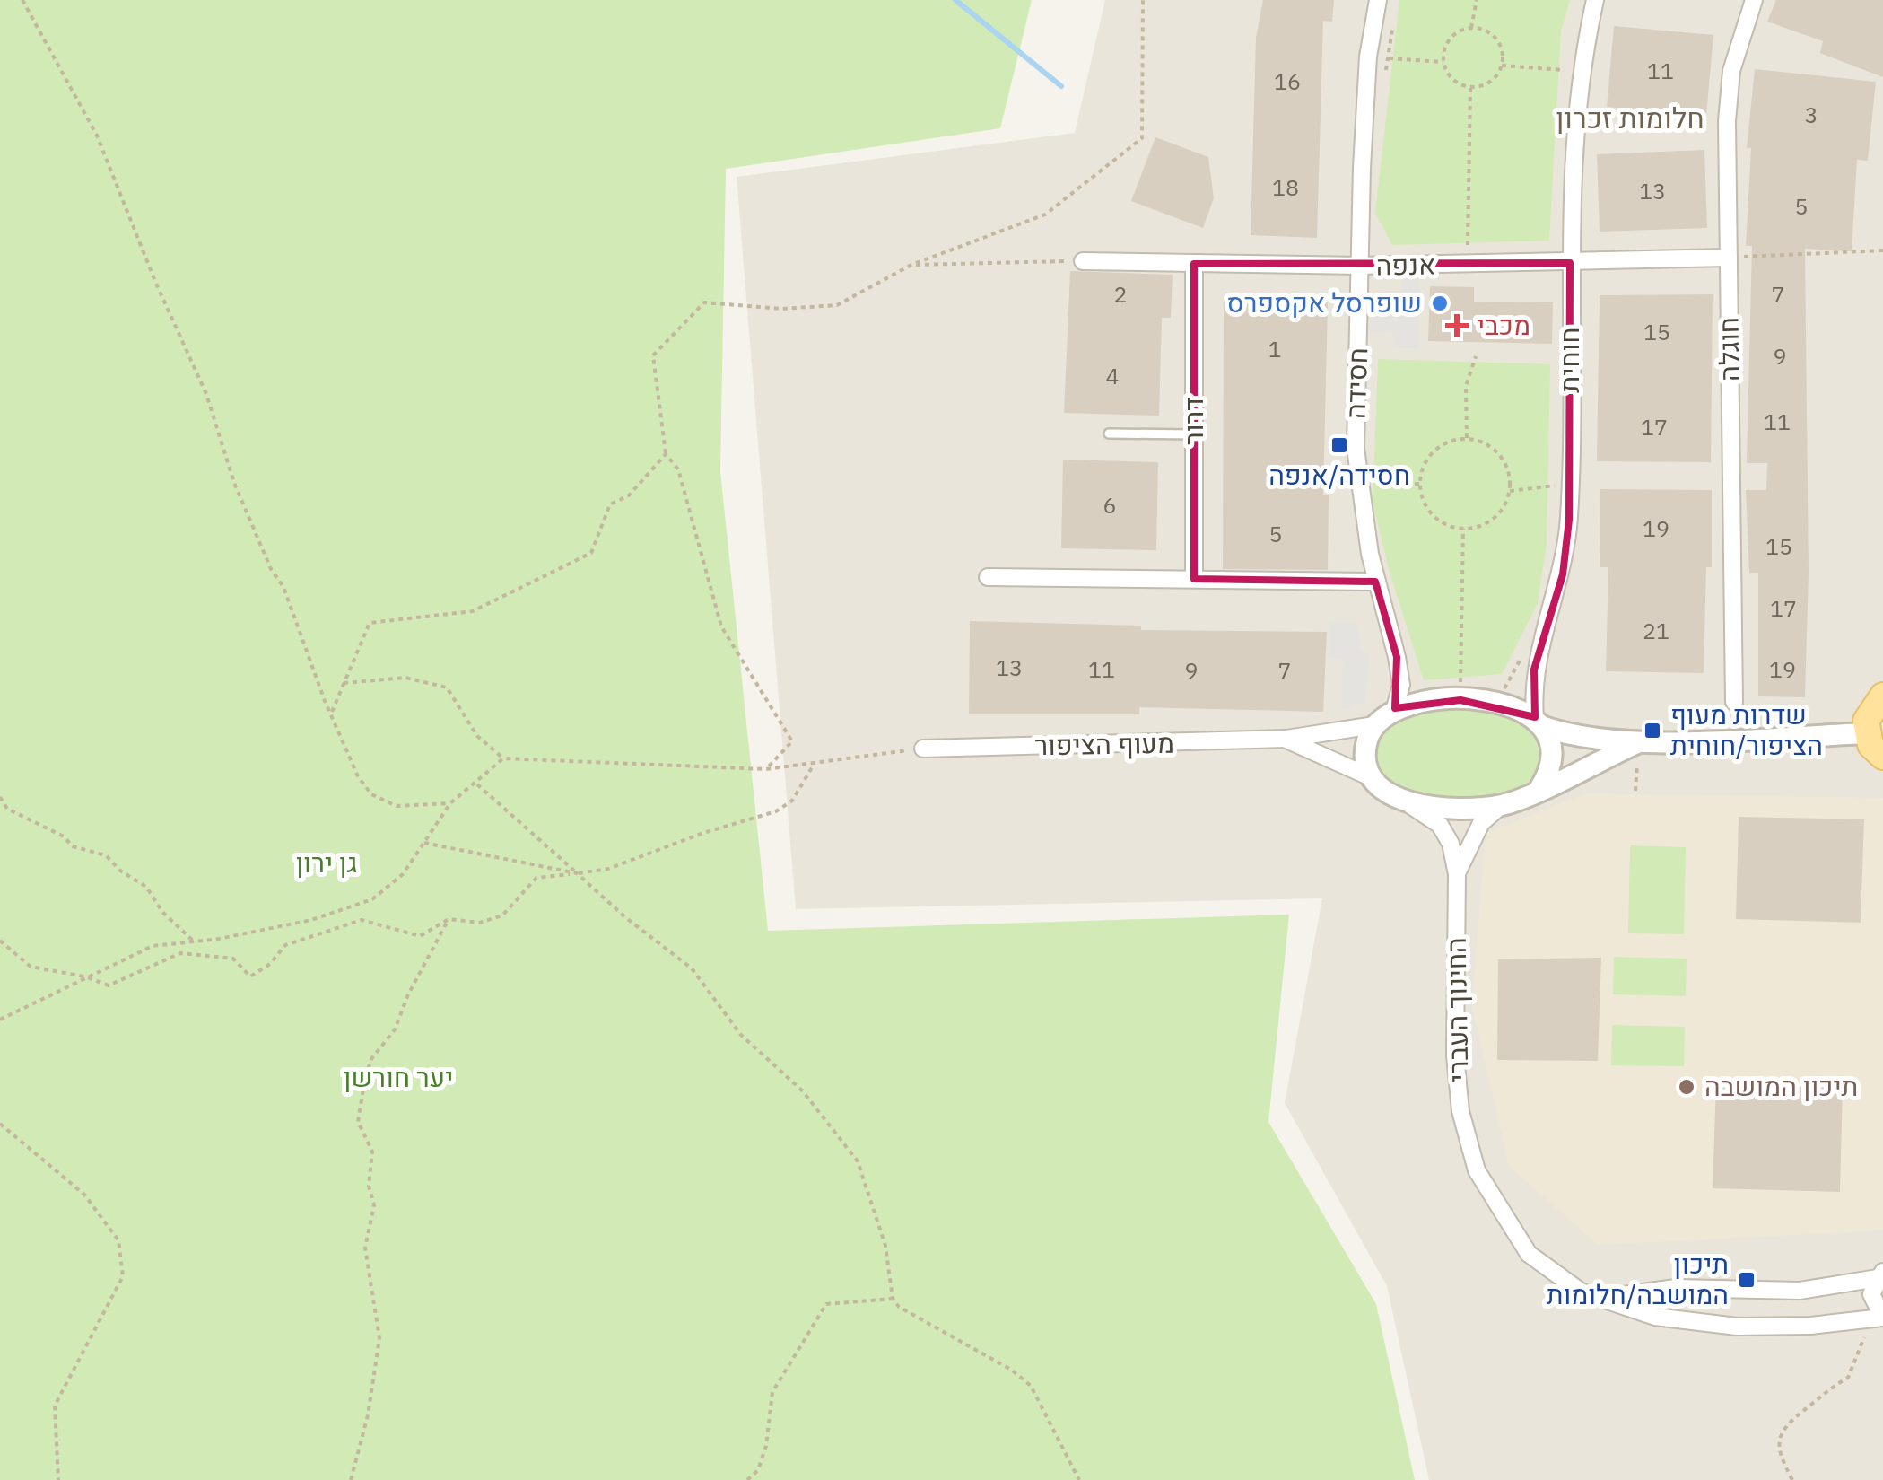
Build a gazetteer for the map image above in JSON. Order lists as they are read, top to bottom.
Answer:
{
  "streets": {
    "street": [
      "אנפה",
      "חוגלה",
      "חוחית",
      "חסידה",
      "דרור",
      "מעוף הציפור",
      "החינוך העברי"
    ]
  },
  "crossings": [
    ["אנפה", "חוגלה"],
    ["אנפה", "חוחית"],
    ["אנפה", "חסידה"],
    ["אנפה", "דרור"],
    ["חוחית", "חסידה"],
    ["חוחית", "מעוף הציפור"],
    ["חוחית", "החינוך העברי"],
    ["חסידה", "מעוף הציפור"],
    ["חסידה", "החינוך העברי"],
    ["מעוף הציפור", "החינוך העברי"]
  ],
  "districts": ["חלומות זכרון"],
  "parks": ["גן ירון", "יער חורשן"],
  "places": {
    "other": ["שופרסל אקספרס", "תיכון המושבה"],
    "health": ["מכבי"],
    "transit": ["חסידה/אנפה", "שדרות מעוף הציפור/חוחית", "תיכון המושבה/חלומות"]
  },
  "house_numbers": [
    "11",
    "16",
    "3",
    "18",
    "13",
    "5",
    "2",
    "7",
    "15",
    "1",
    "9",
    "4",
    "11",
    "17",
    "6",
    "19",
    "5",
    "15",
    "17",
    "21",
    "13",
    "11",
    "19",
    "9",
    "7"
  ]
}
